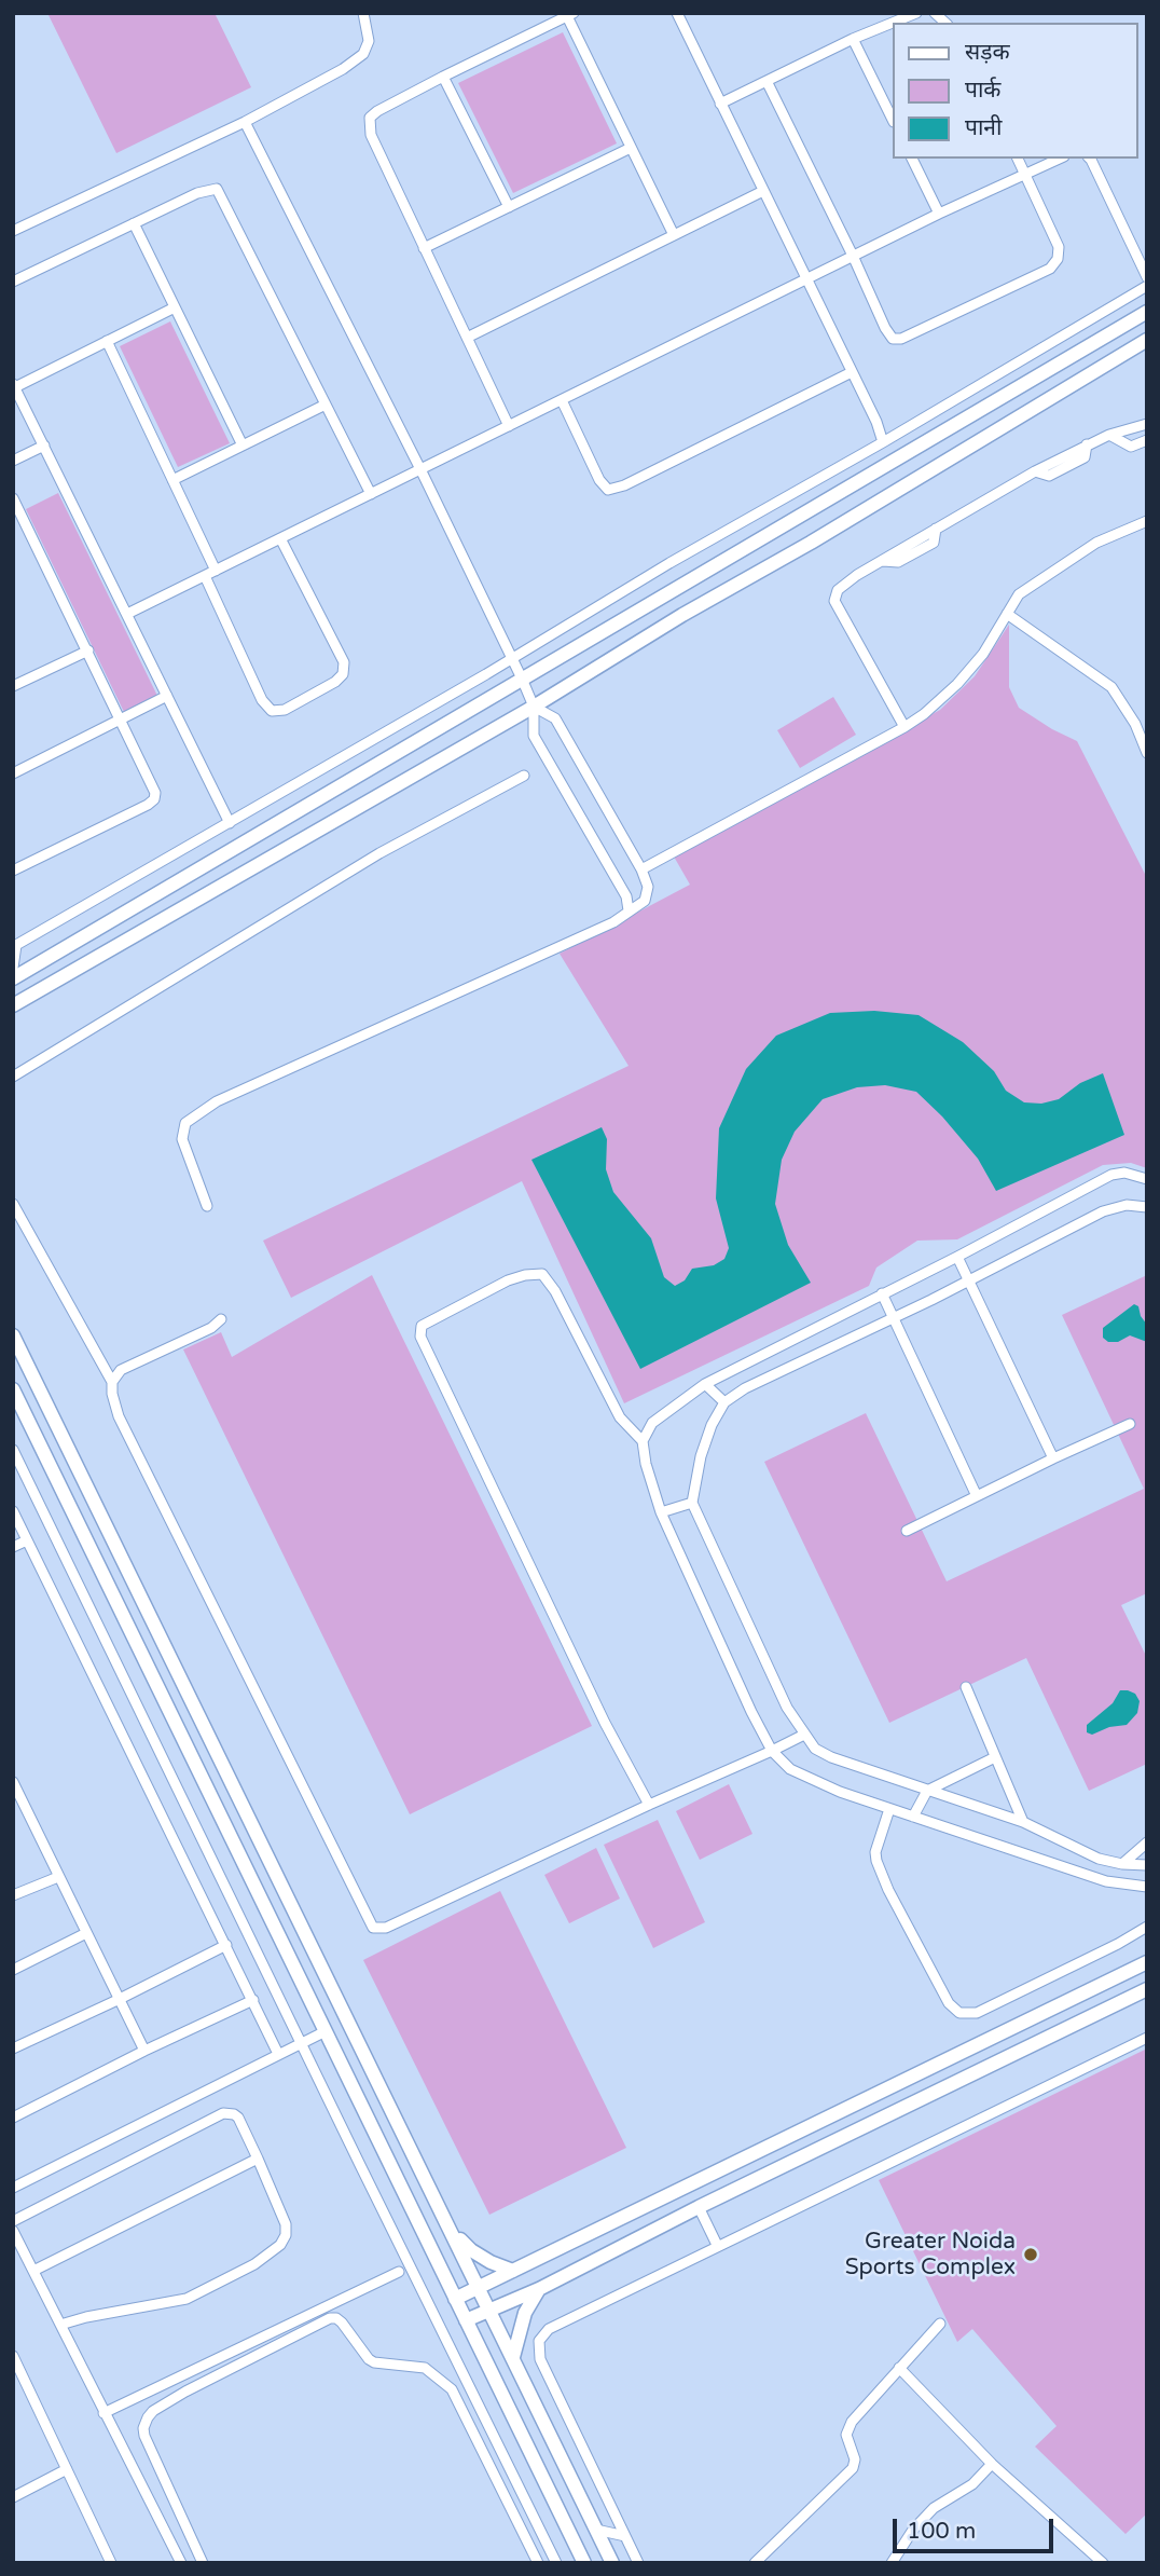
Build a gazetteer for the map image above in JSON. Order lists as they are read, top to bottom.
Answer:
{
  "places": ["Greater Noida Sports Complex"],
  "legend": ["सड़क", "पार्क", "पानी"],
  "scale_bar": "100 m"
}
